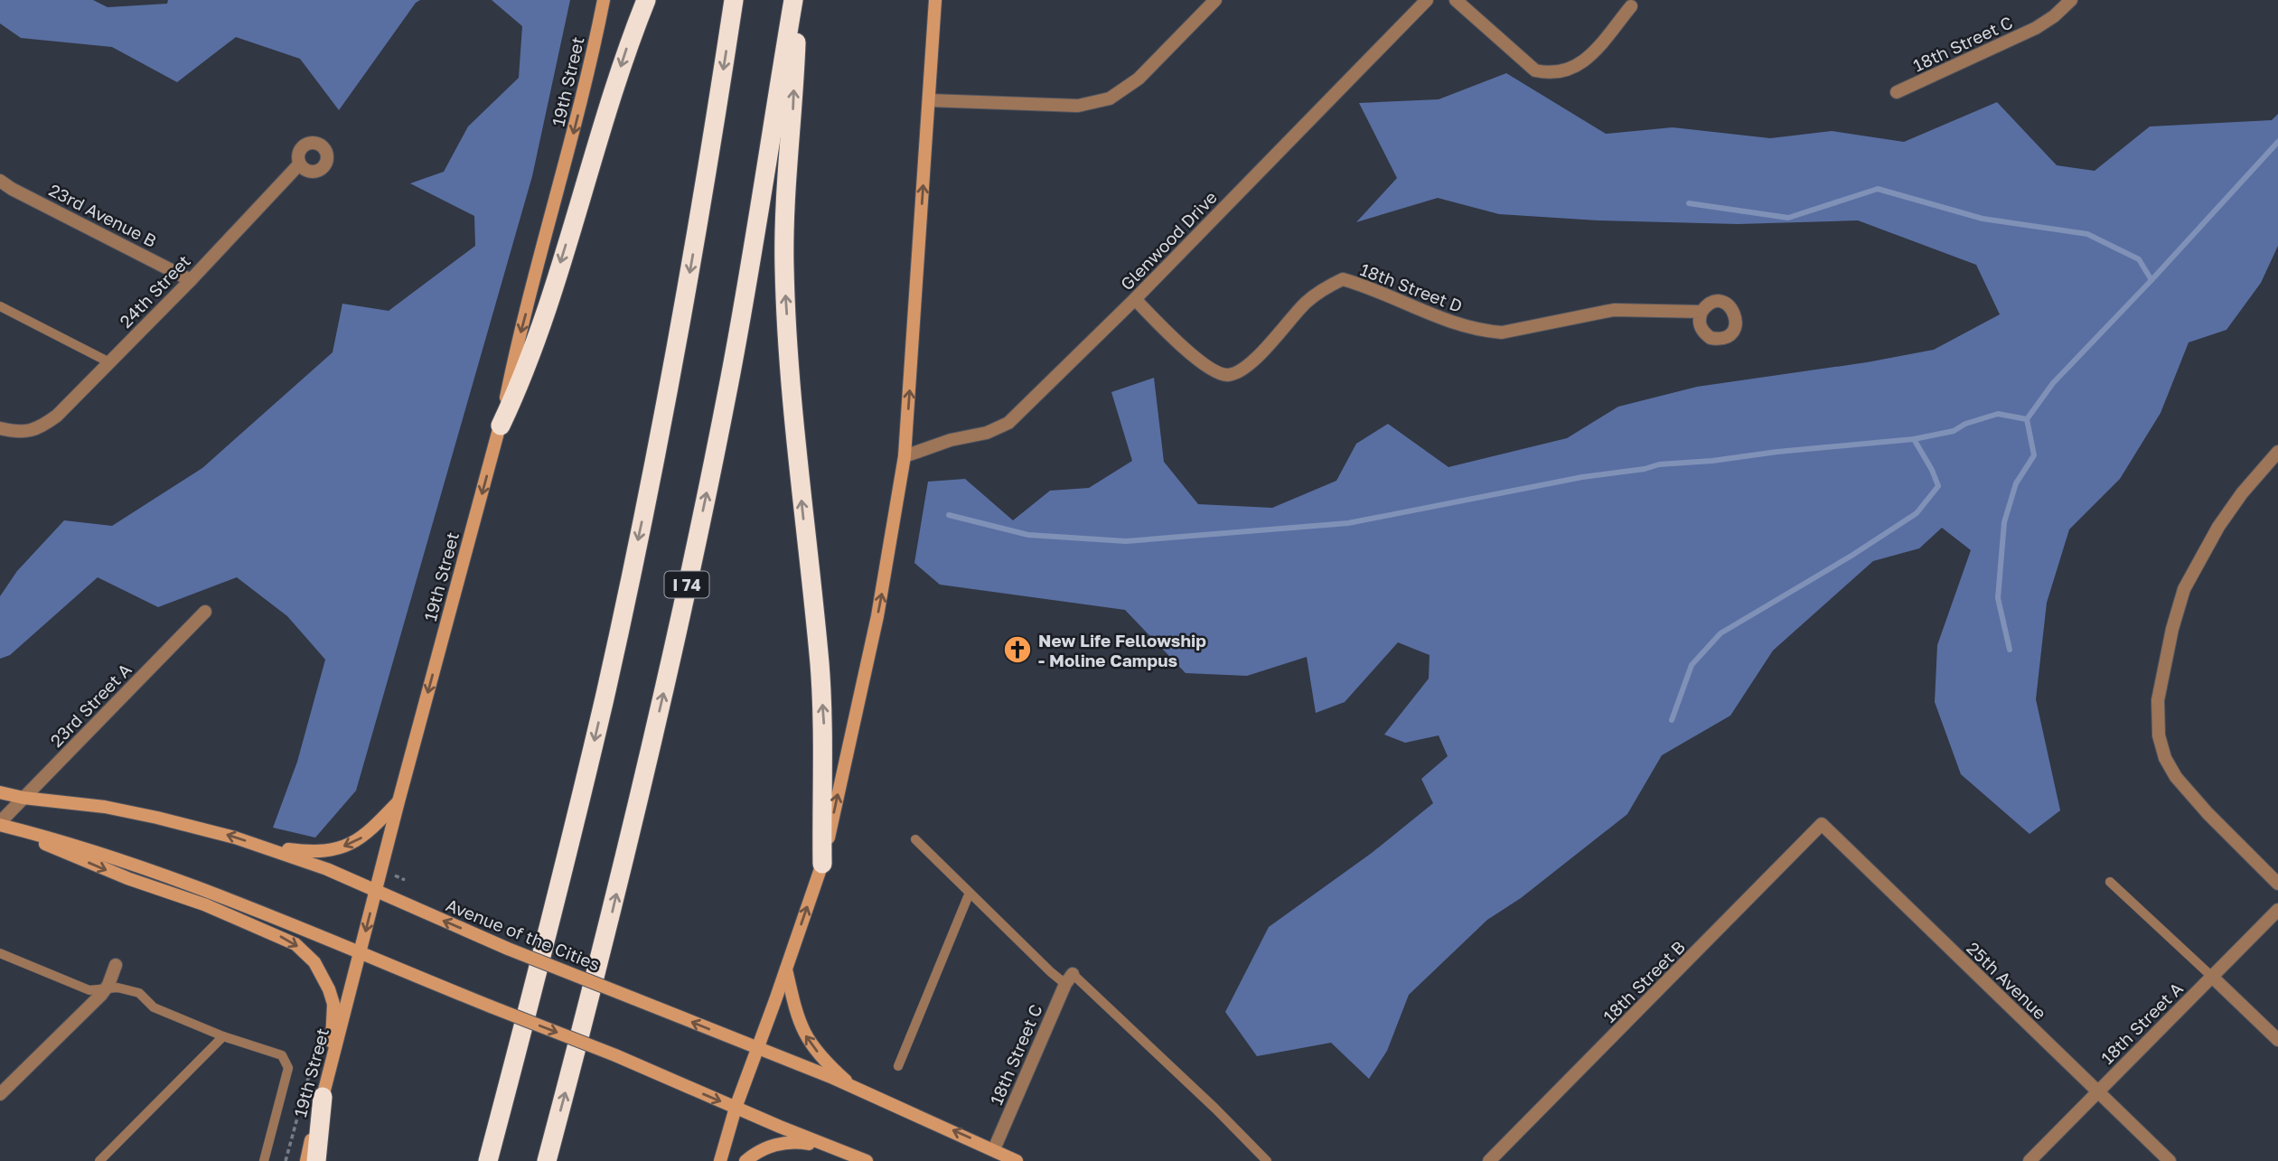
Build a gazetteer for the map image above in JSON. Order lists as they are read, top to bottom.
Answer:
{
  "streets": {
    "highway": ["I 74"],
    "main road": ["19th Street", "Avenue of the Cities"],
    "street": [
      "18th Street C",
      "23rd Avenue B",
      "Glenwood Drive",
      "18th Street D",
      "24th Street",
      "23rd Street A",
      "25th Avenue",
      "18th Street B",
      "18th Street A"
    ]
  },
  "crossings": [
    ["18th Street C", "Avenue of the Cities"],
    ["19th Street", "Avenue of the Cities"],
    ["23rd Avenue B", "24th Street"],
    ["Glenwood Drive", "18th Street D"],
    ["23rd Street A", "Avenue of the Cities"],
    ["25th Avenue", "18th Street B"],
    ["25th Avenue", "18th Street A"]
  ],
  "one_way": ["19th Street"],
  "places": {
    "church": ["New Life Fellowship - Moline Campus"]
  }
}
